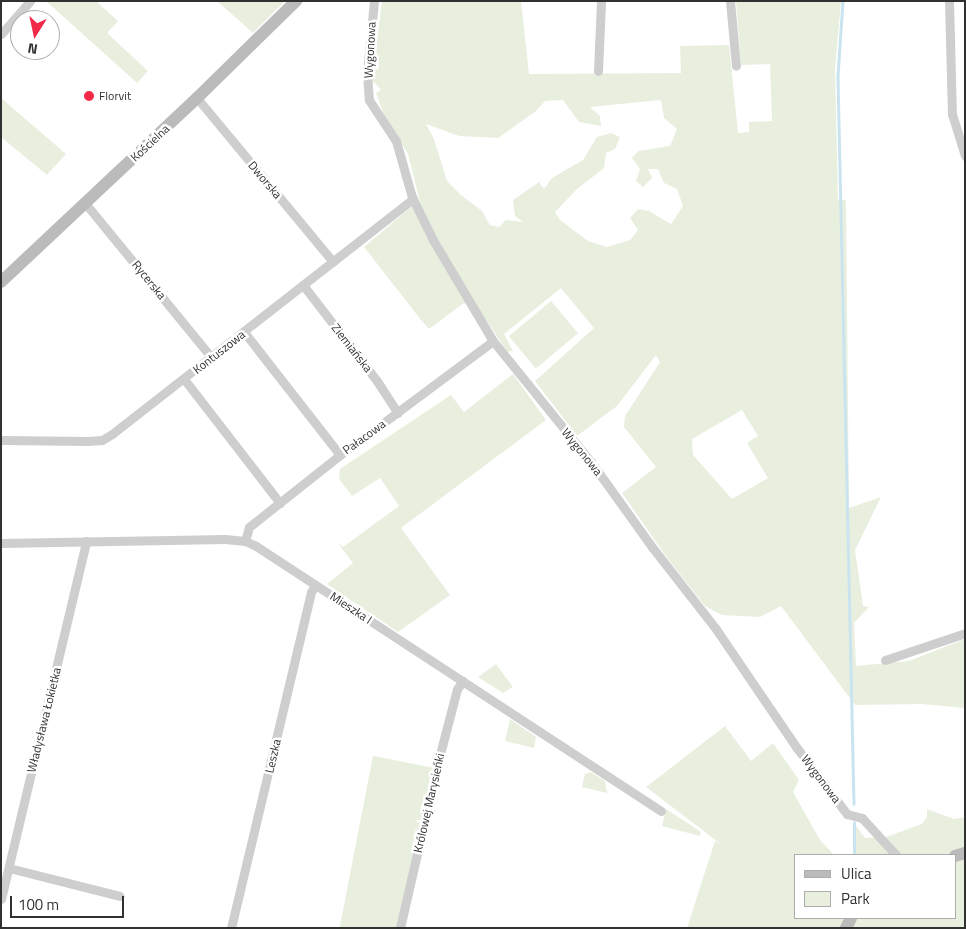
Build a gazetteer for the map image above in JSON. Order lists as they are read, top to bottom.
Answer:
{
  "streets": {
    "street": [
      "Wygonowa",
      "Kościelna",
      "Dworska",
      "Rycerska",
      "Ziemiańska",
      "Kontuszowa",
      "Pałacowa",
      "Mieszka I",
      "Władysława Łokietka",
      "Leszka",
      "Królowej Marysieńki"
    ]
  },
  "crossings": [
    ["Wygonowa", "Kontuszowa"],
    ["Wygonowa", "Pałacowa"],
    ["Kościelna", "Dworska"],
    ["Kościelna", "Rycerska"],
    ["Dworska", "Kontuszowa"],
    ["Rycerska", "Kontuszowa"],
    ["Ziemiańska", "Kontuszowa"],
    ["Ziemiańska", "Pałacowa"],
    ["Pałacowa", "Mieszka I"],
    ["Mieszka I", "Władysława Łokietka"],
    ["Mieszka I", "Leszka"],
    ["Mieszka I", "Królowej Marysieńki"]
  ],
  "places": ["Florvit"],
  "legend": ["Ulica", "Park"],
  "scale_bar": "100 m",
  "north": "bottom"
}
